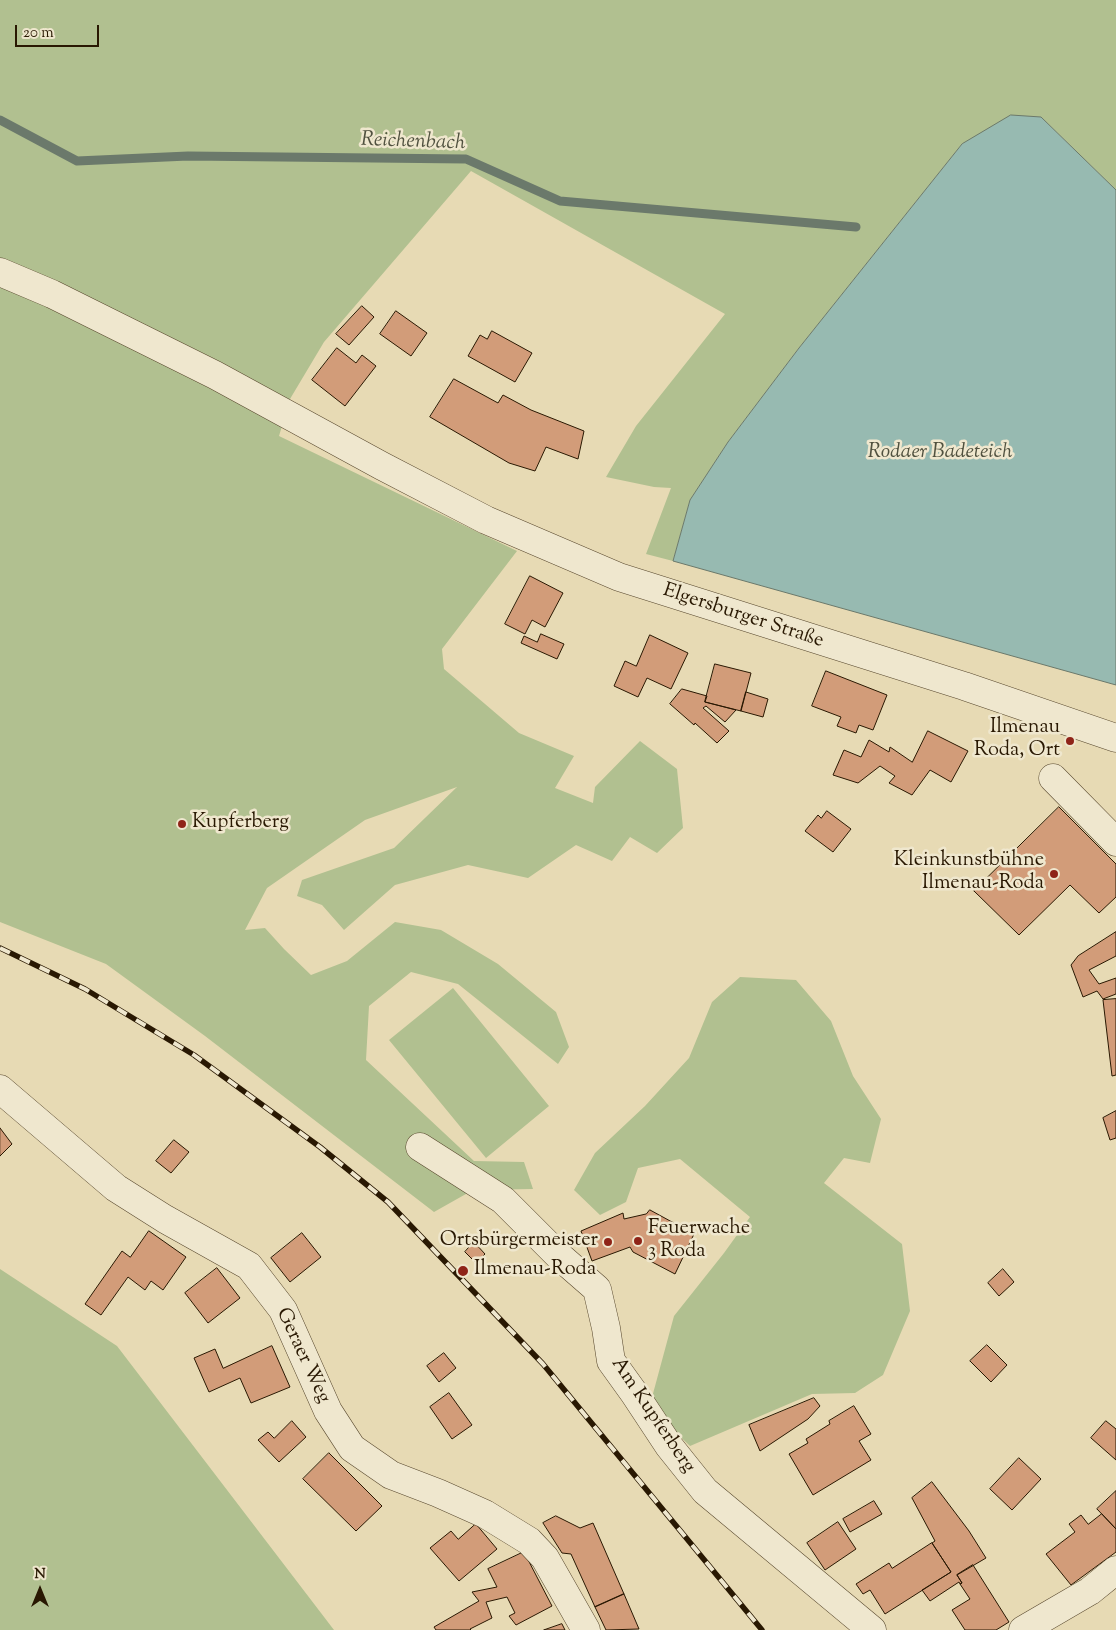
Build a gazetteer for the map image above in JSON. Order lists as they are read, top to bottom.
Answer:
{
  "streets": {
    "street": ["Elgersburger Straße", "Geraer Weg", "Am Kupferberg"]
  },
  "water": ["Reichenbach", "Rodaer Badeteich"],
  "places": [
    "Ilmenau Roda, Ort",
    "Kupferberg",
    "Kleinkunstbühne Ilmenau-Roda",
    "Feuerwache 3 Roda",
    "Ortsbürgermeister",
    "Ilmenau-Roda"
  ],
  "scale_bar": "20 m",
  "north": "top"
}
